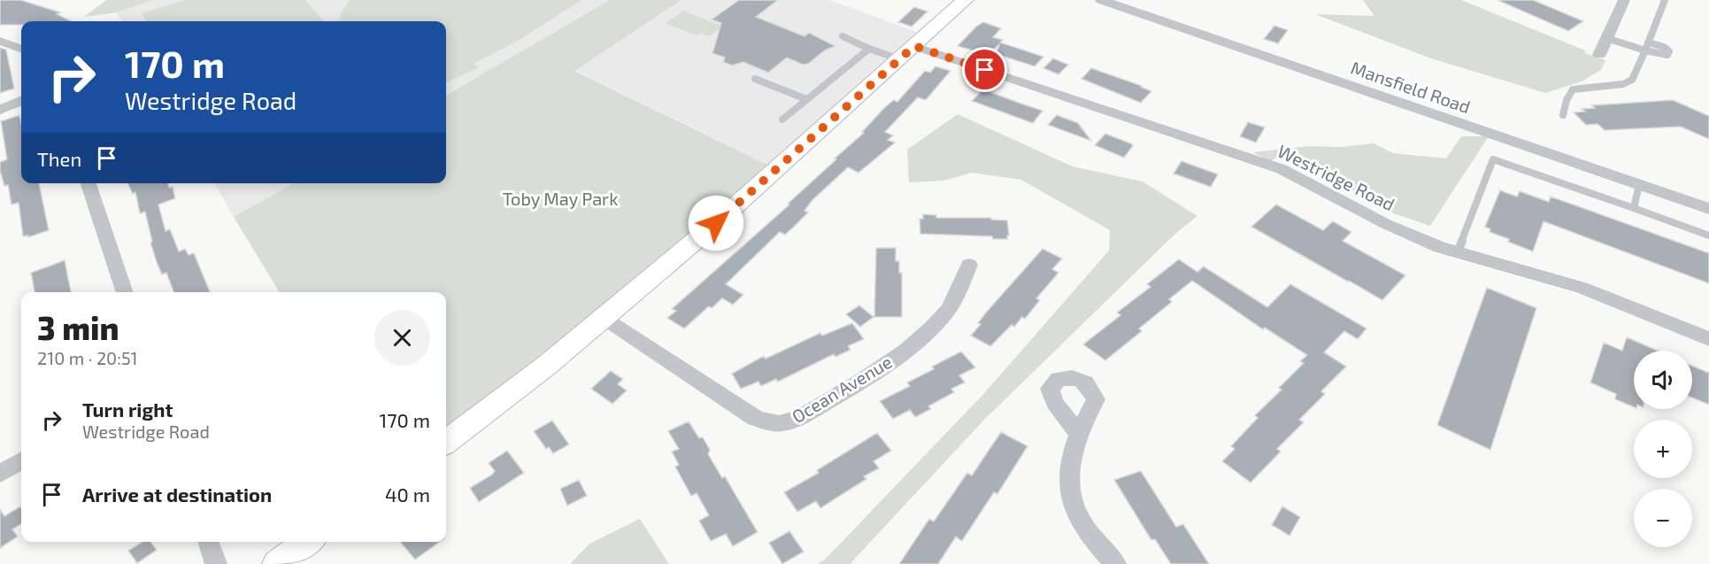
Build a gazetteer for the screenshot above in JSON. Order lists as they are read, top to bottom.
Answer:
{
  "streets": {
    "street": ["Mansfield Road", "Westridge Road", "Ocean Avenue"]
  },
  "parks": ["Toby May Park"],
  "page": {
    "turn": ["170 m", "Westridge Road"],
    "then": "Then",
    "heading": ["3 min", "210 m · 20:51"],
    "map_buttons": ["+", "−"],
    "list": [
      {
        "name": "Turn right",
        "note": "Westridge Road",
        "value": "170 m"
      },
      {
        "name": "Arrive at destination",
        "value": "40 m"
      }
    ]
  }
}
